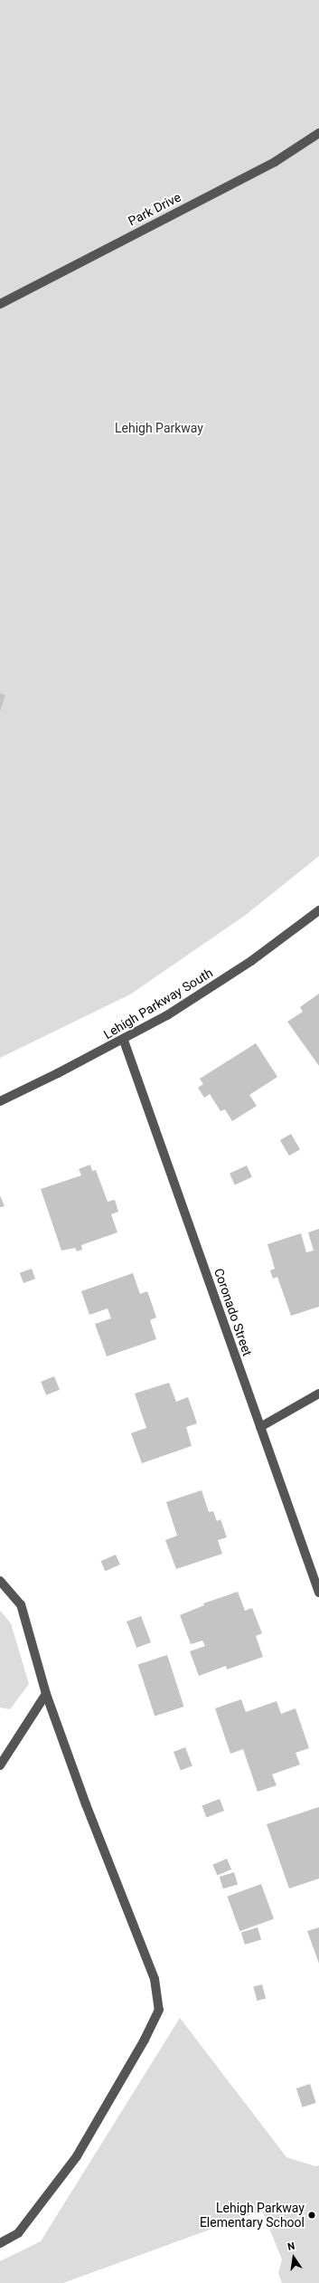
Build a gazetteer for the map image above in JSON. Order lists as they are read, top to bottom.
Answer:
{
  "streets": {
    "street": ["Park Drive", "Lehigh Parkway South", "Coronado Street"]
  },
  "crossings": [
    ["Lehigh Parkway South", "Coronado Street"]
  ],
  "parks": ["Lehigh Parkway"],
  "places": ["Lehigh Parkway Elementary School"],
  "north": "top"
}
